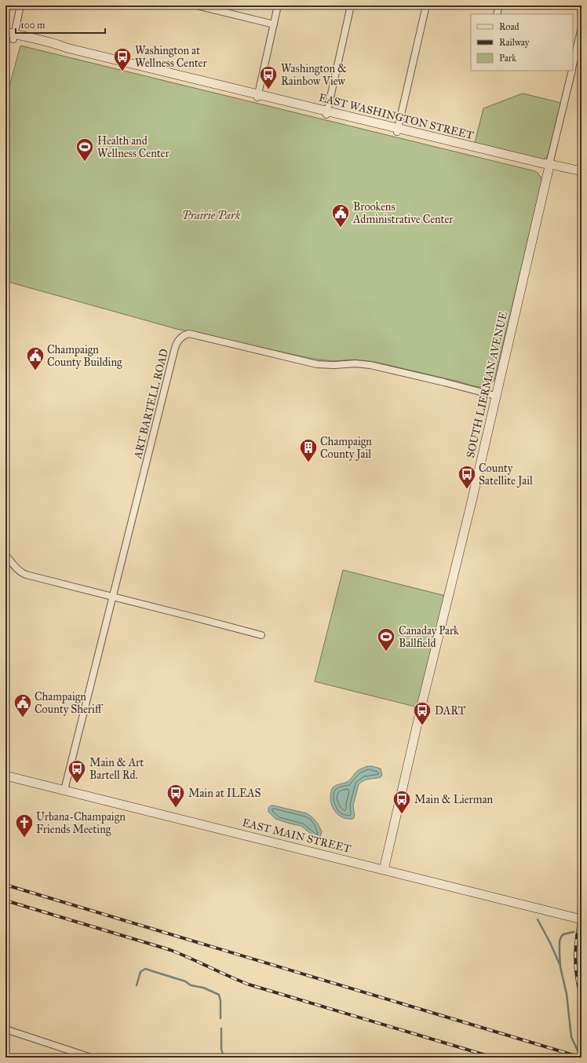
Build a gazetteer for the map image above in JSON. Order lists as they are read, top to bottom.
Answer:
{
  "streets": {
    "main road": ["EAST WASHINGTON STREET", "SOUTH LIERMAN AVENUE", "EAST MAIN STREET"],
    "street": ["ART BARTELL ROAD"]
  },
  "crossings": [
    ["EAST WASHINGTON STREET", "SOUTH LIERMAN AVENUE"],
    ["SOUTH LIERMAN AVENUE", "ART BARTELL ROAD"],
    ["SOUTH LIERMAN AVENUE", "EAST MAIN STREET"],
    ["ART BARTELL ROAD", "EAST MAIN STREET"]
  ],
  "parks": ["Prairie Park"],
  "places": {
    "bus stop": [
      "Washington at Wellness Center",
      "Washington & Rainbow View",
      "County Satellite Jail",
      "DART",
      "Main & Art Bartell Rd.",
      "Main at ILEAS",
      "Main & Lierman"
    ],
    "sports": ["Health and Wellness Center", "Canaday Park Ballfield"],
    "public building": ["Brookens Administrative Center", "Champaign County Building", "Champaign County Sheriff"],
    "building": ["Champaign County Jail"],
    "church": ["Urbana-Champaign Friends Meeting"]
  },
  "legend": ["Road", "Railway", "Park"],
  "scale_bar": "100 m"
}
